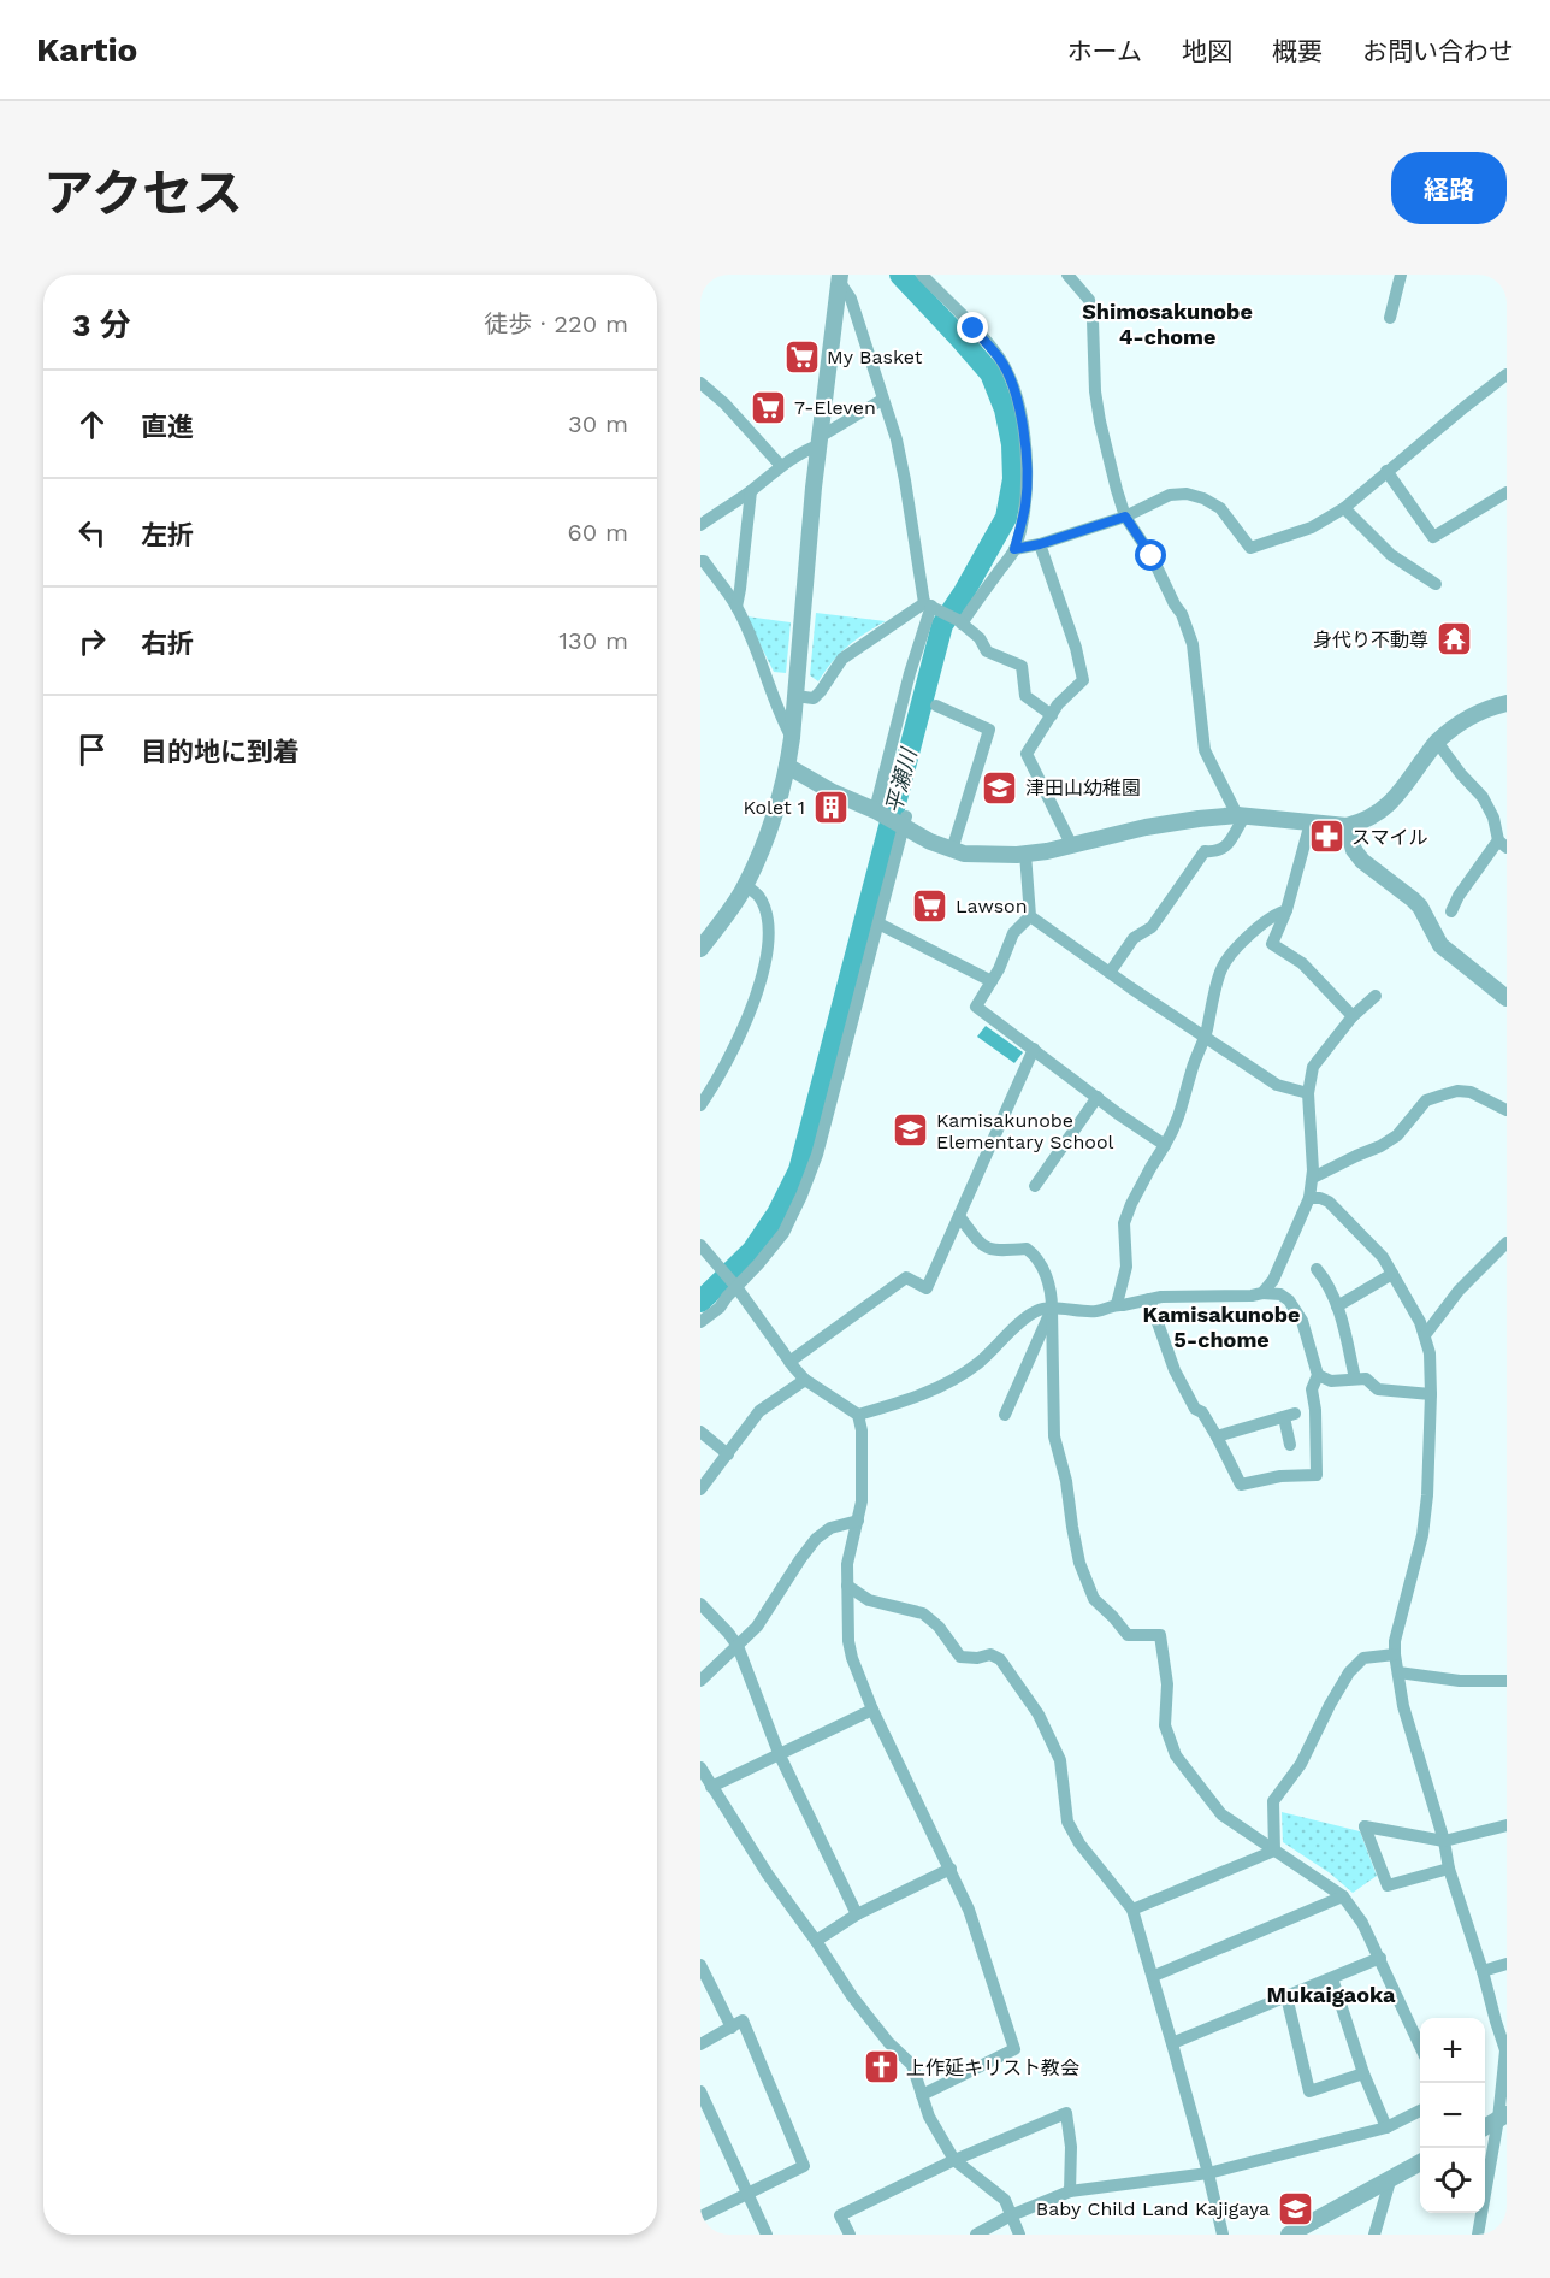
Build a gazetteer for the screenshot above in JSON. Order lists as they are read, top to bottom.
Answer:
{
  "districts": ["Shimosakunobe 4-chome", "Kamisakunobe 5-chome", "Mukaigaoka"],
  "water": ["平瀬川"],
  "places": {
    "supermarket": ["My Basket", "7-Eleven", "Lawson"],
    "temple": ["身代り不動尊"],
    "school or university": ["津田山幼稚園", "Kamisakunobe Elementary School", "Baby Child Land Kajigaya"],
    "building": ["Kolet 1"],
    "pharmacy": ["スマイル"],
    "church": ["上作延キリスト教会"]
  },
  "page": {
    "header": "Kartio",
    "nav": [
      "ホーム",
      "地図",
      "概要",
      "お問い合わせ"
    ],
    "title": "アクセス",
    "buttons": "経路",
    "heading": ["3 分", "徒歩 · 220 m"],
    "list": [
      ["直進", "30 m"],
      ["左折", "60 m"],
      ["右折", "130 m"],
      "目的地に到着"
    ],
    "map_buttons": ["+", "−"]
  }
}
